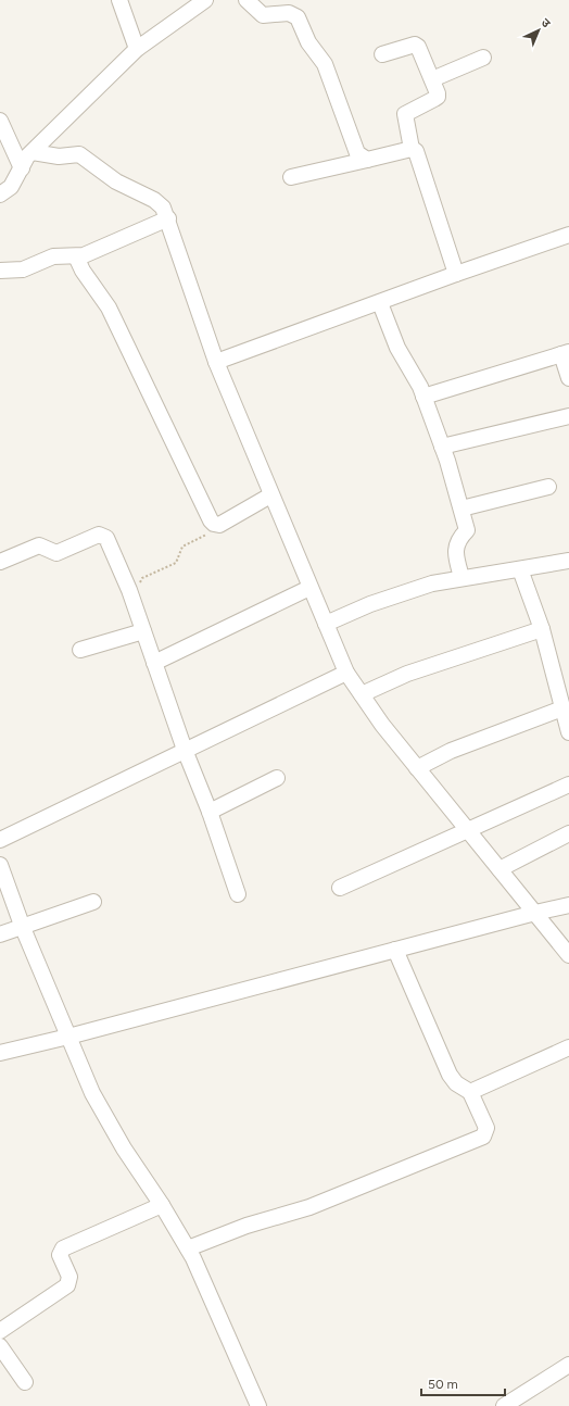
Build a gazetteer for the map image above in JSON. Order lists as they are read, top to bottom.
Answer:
{
  "scale_bar": "50 m",
  "north": "top right"
}
